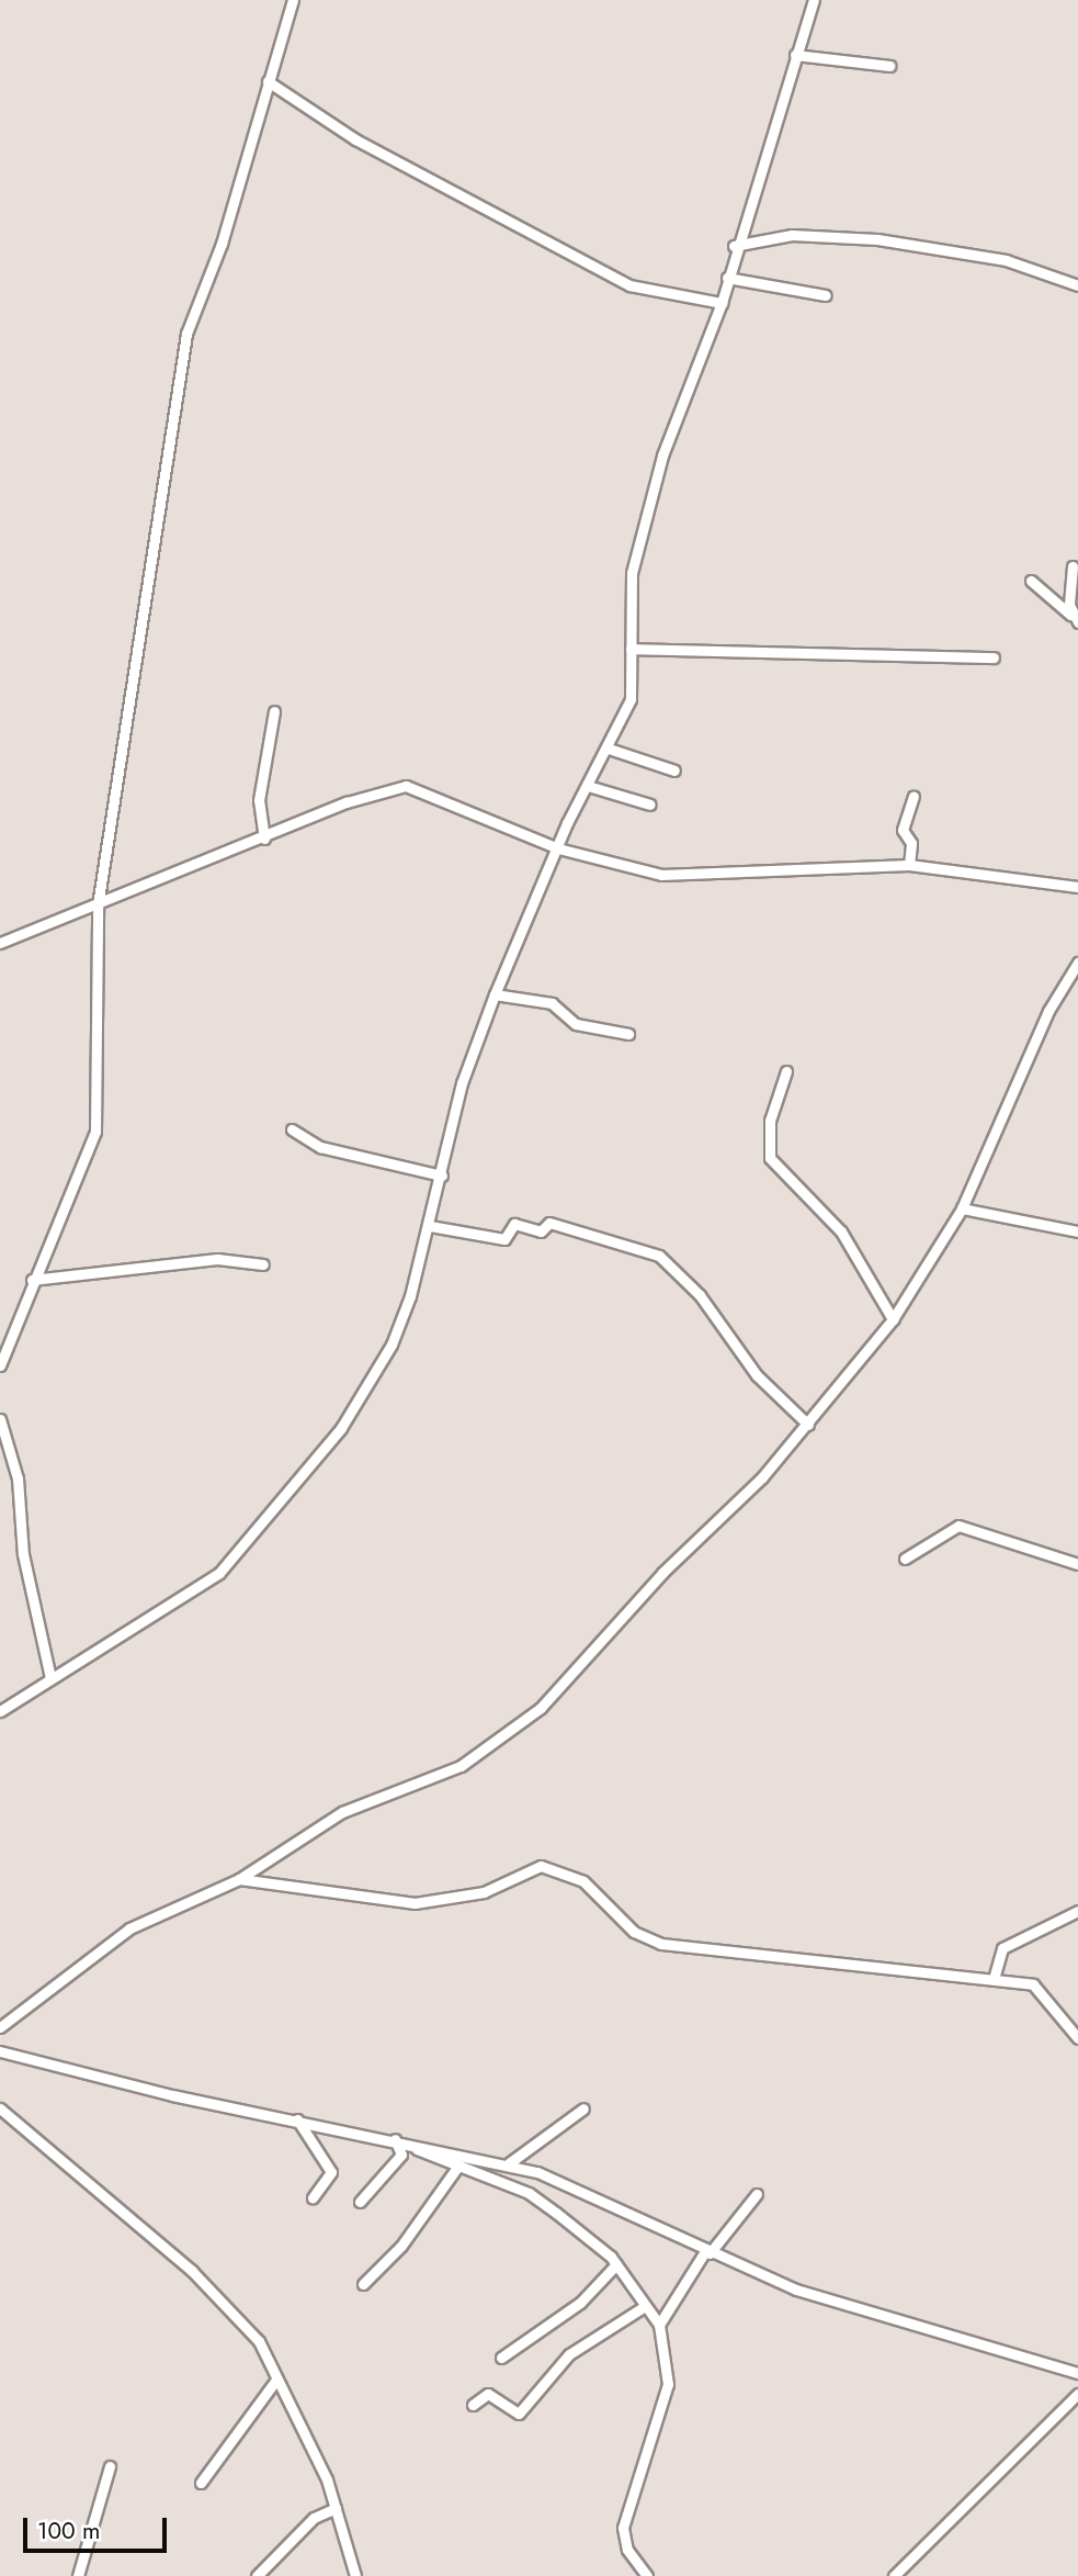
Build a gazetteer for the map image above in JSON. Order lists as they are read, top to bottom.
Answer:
{
  "scale_bar": "100 m"
}
